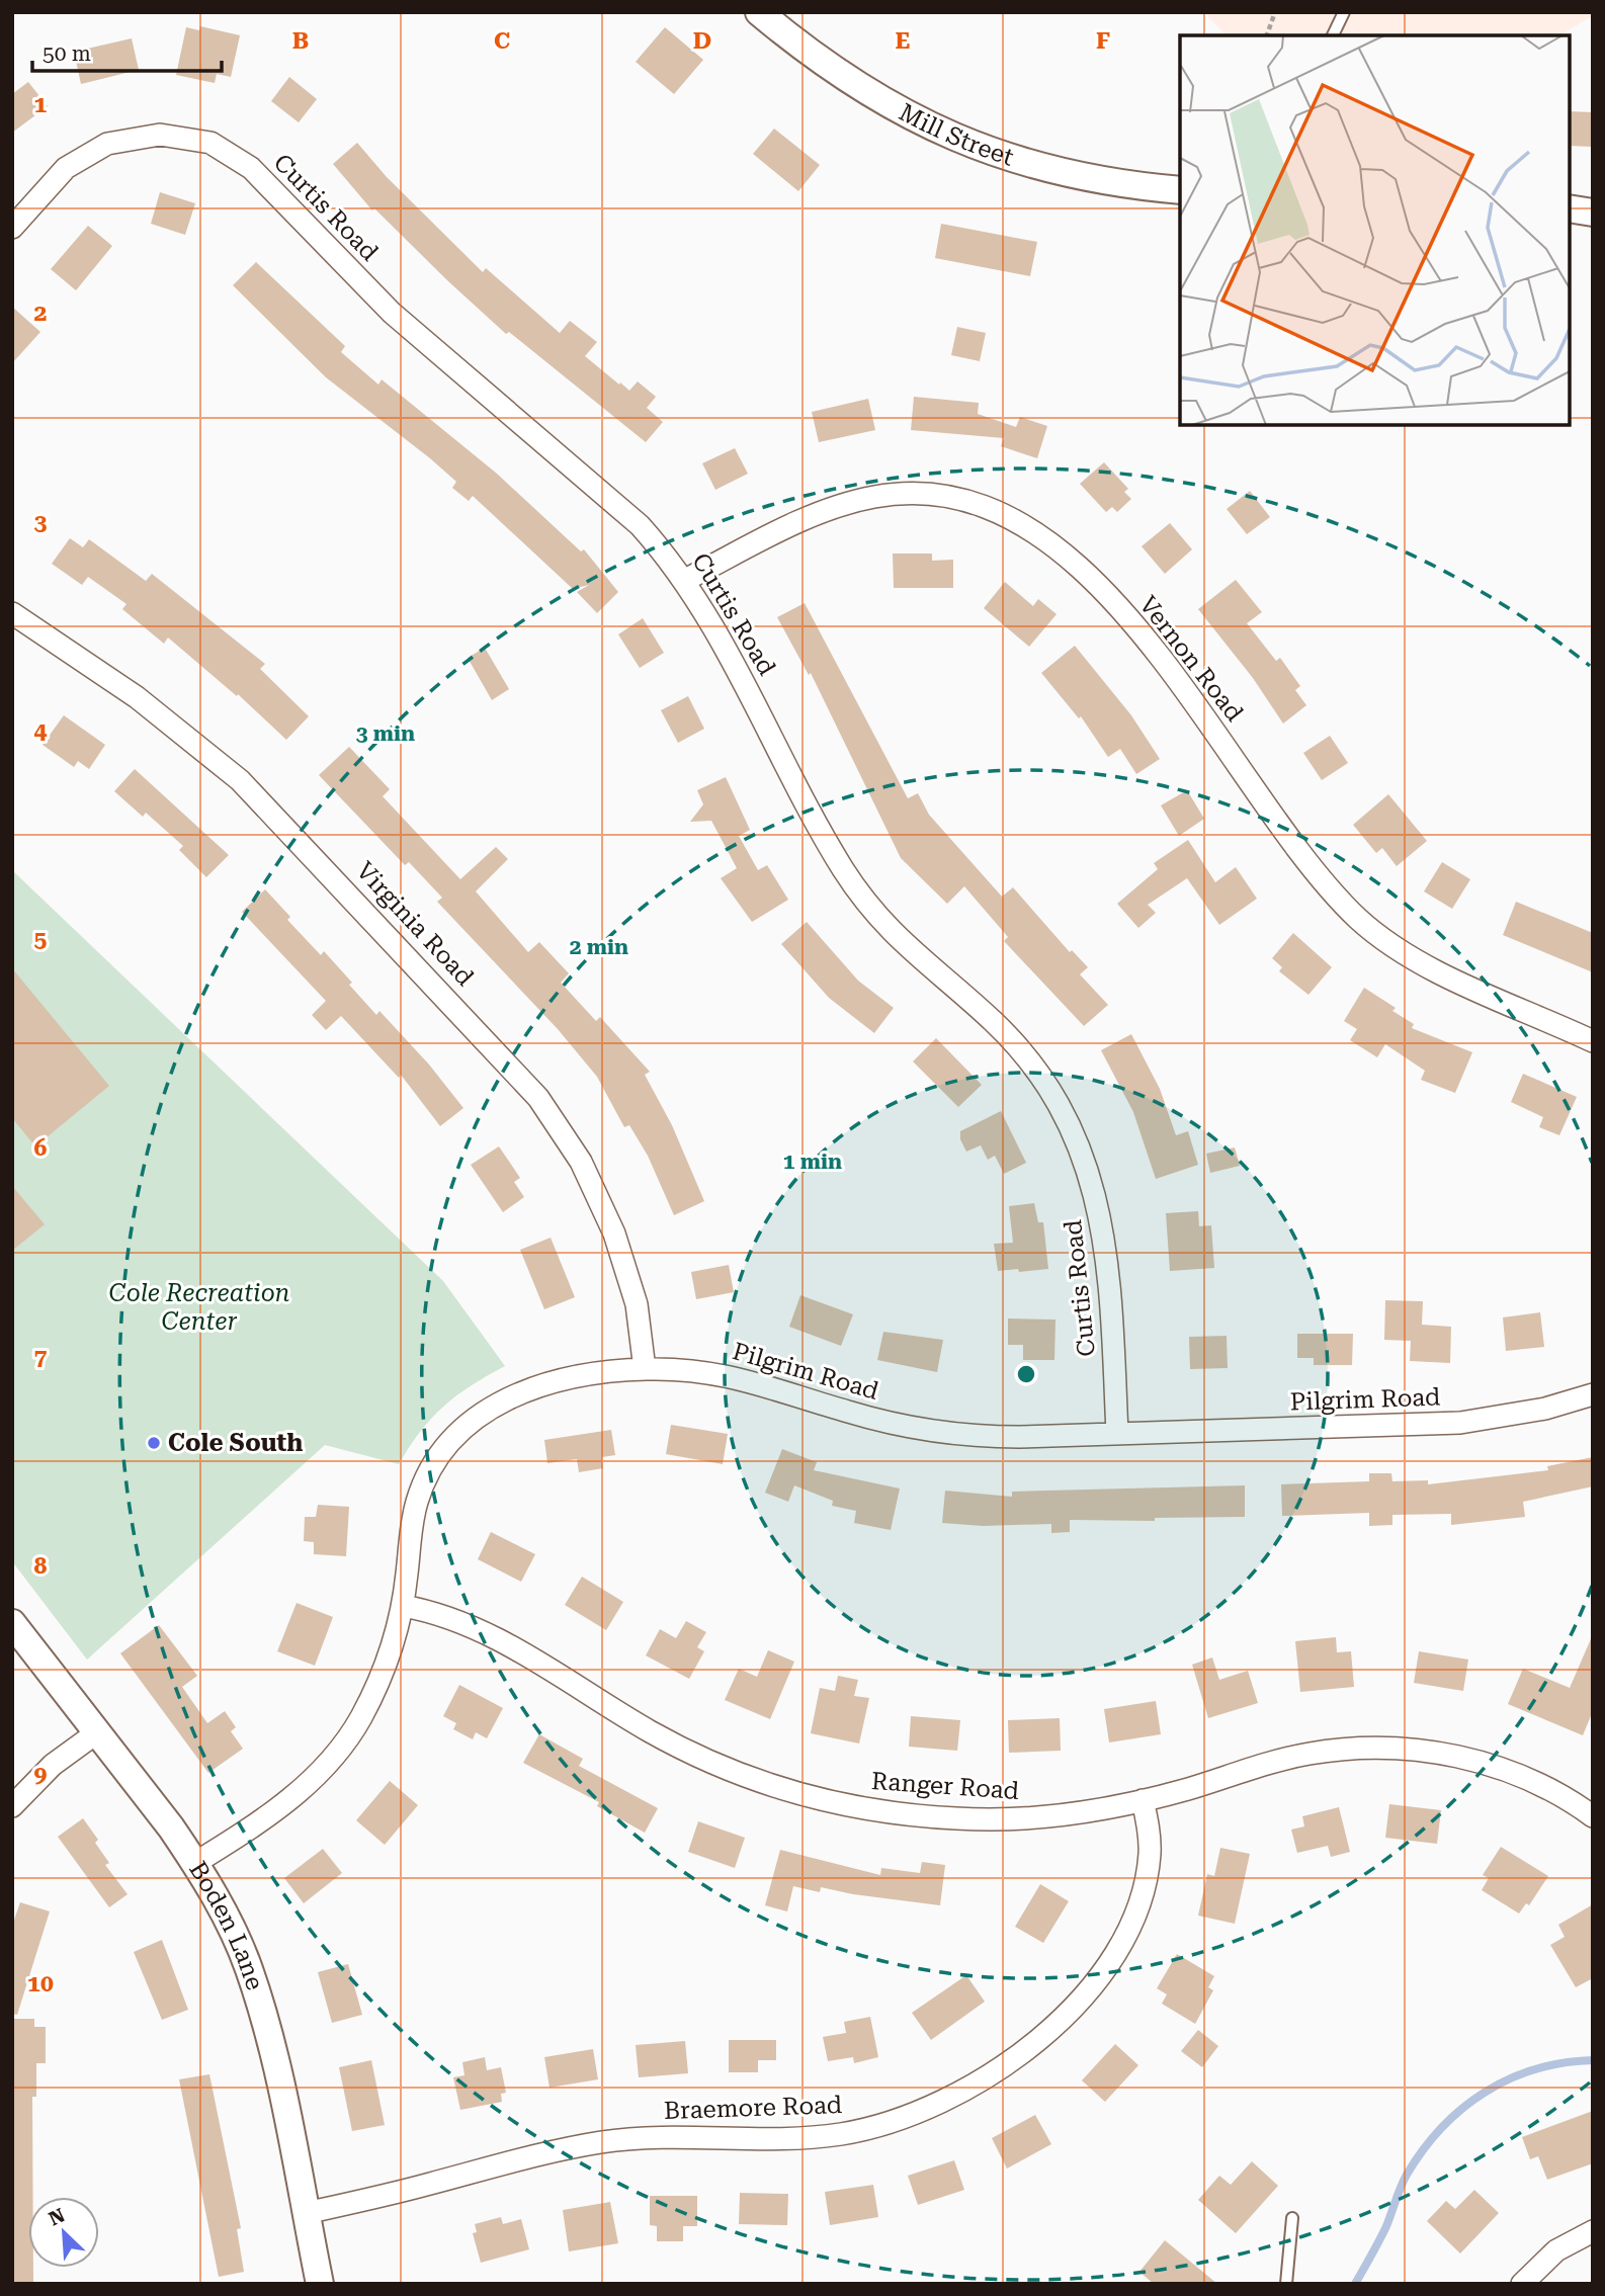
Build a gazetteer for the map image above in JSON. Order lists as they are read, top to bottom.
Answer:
{
  "streets": {
    "street": [
      "Mill Street",
      "Curtis Road",
      "Vernon Road",
      "Virginia Road",
      "Pilgrim Road",
      "Ranger Road",
      "Boden Lane",
      "Braemore Road"
    ]
  },
  "crossings": [
    ["Curtis Road", "Vernon Road"],
    ["Curtis Road", "Pilgrim Road"],
    ["Virginia Road", "Pilgrim Road"],
    ["Pilgrim Road", "Ranger Road"],
    ["Pilgrim Road", "Boden Lane"],
    ["Ranger Road", "Braemore Road"],
    ["Boden Lane", "Braemore Road"]
  ],
  "parks": ["Cole Recreation Center"],
  "places": ["Cole South"],
  "scale_bar": "50 m",
  "north": "top left",
  "grid": {
    "columns": [
      "B",
      "C",
      "D",
      "E",
      "F"
    ],
    "rows": [
      "1",
      "2",
      "3",
      "4",
      "5",
      "6",
      "7",
      "8",
      "9",
      "10"
    ]
  },
  "rings": ["3 min", "2 min", "1 min"]
}
